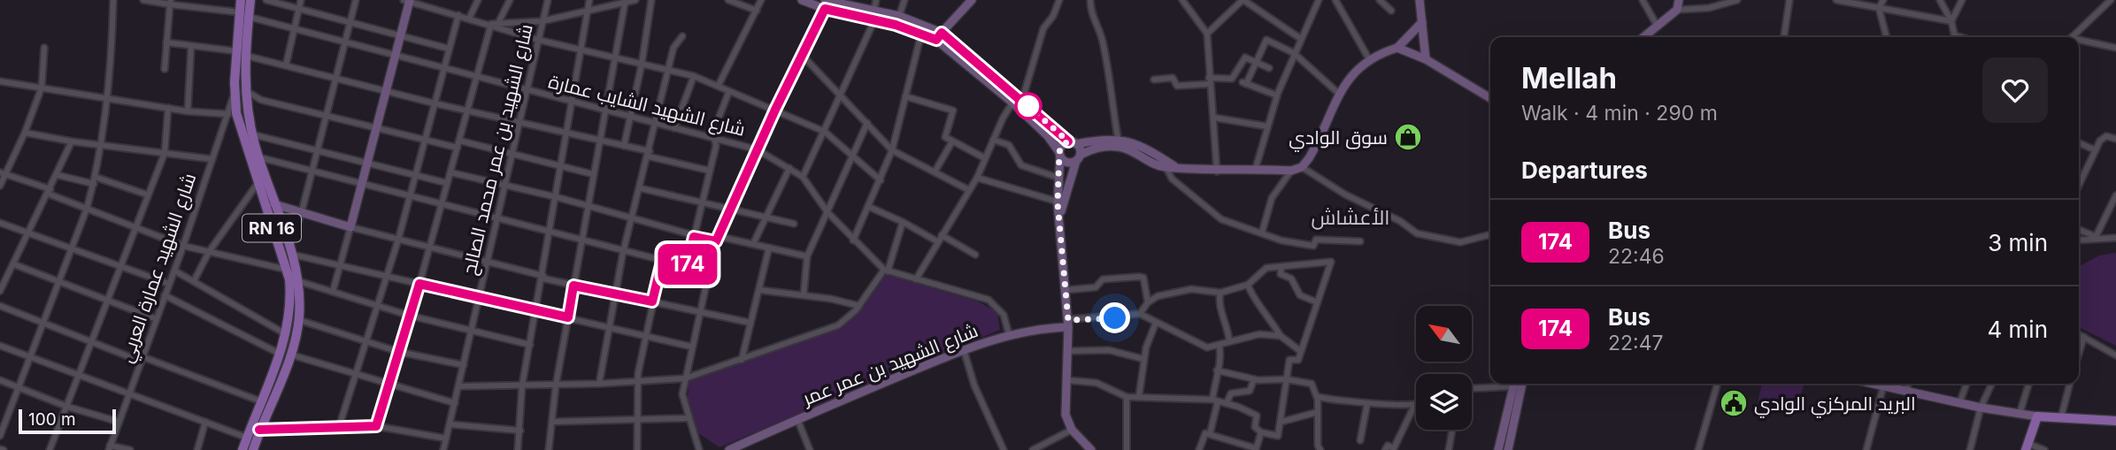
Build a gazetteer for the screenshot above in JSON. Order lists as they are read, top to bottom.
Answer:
{
  "streets": {
    "main road": ["RN 16"],
    "street": [
      "شارع الشهيد الشايب عمارة",
      "شارع الشهيد بن عمر محمد الصالح",
      "شارع الشهيد عمارة العربي",
      "شارع الشهيد بن عمر عمر"
    ]
  },
  "crossings": [
    ["شارع الشهيد الشايب عمارة", "شارع الشهيد بن عمر محمد الصالح"],
    ["شارع الشهيد الشايب عمارة", "RN 16"],
    ["شارع الشهيد الشايب عمارة", "شارع الشهيد بن عمر عمر"],
    ["RN 16", "شارع الشهيد عمارة العربي"]
  ],
  "districts": ["الأعشاش"],
  "places": {
    "shop": ["سوق الوادي"],
    "public building": ["البريد المركزي الوادي"]
  },
  "lines": ["bus line 174"],
  "scale_bar": "100 m",
  "north": "top left",
  "page": {
    "on_map": "174",
    "heading": [
      ["Mellah", "Walk · 4 min · 290 m"],
      "Departures"
    ],
    "list": [
      {
        "mark": "174",
        "name": "Bus",
        "note": "22:46",
        "value": "3 min"
      },
      {
        "mark": "174",
        "name": "Bus",
        "note": "22:47",
        "value": "4 min"
      }
    ],
    "scale": "100 m"
  }
}
